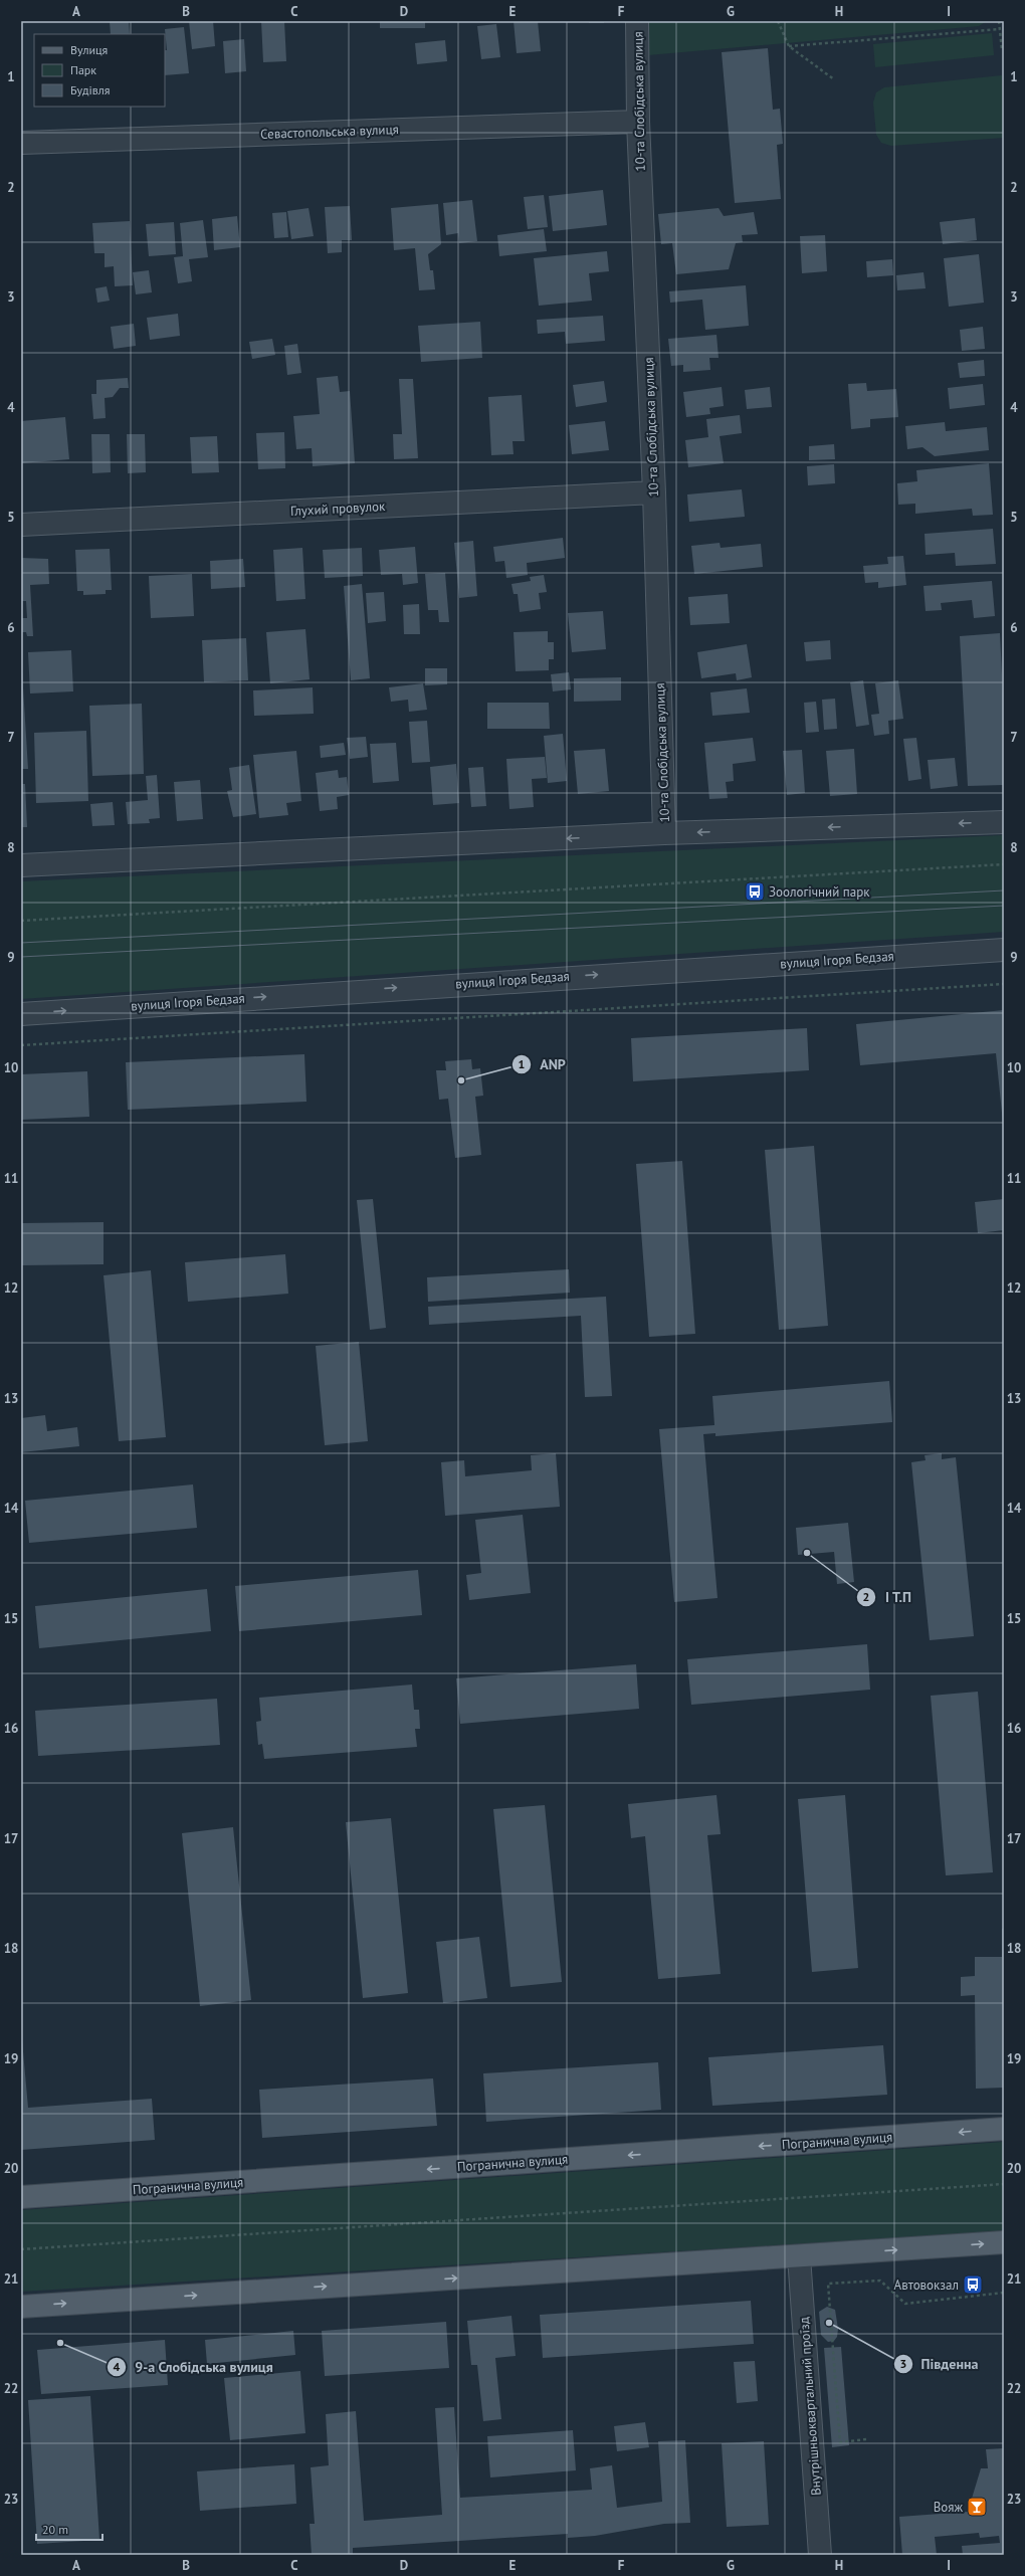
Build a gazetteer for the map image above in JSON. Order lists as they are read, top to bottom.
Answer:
{
  "streets": {
    "main road": ["Погранична вулиця"],
    "street": [
      "10-та Слобідська вулиця",
      "Севастопольська вулиця",
      "Глухий провулок",
      "вулиця Ігоря Бедзая",
      "Внутрішньоквартальний проїзд"
    ]
  },
  "crossings": [
    ["10-та Слобідська вулиця", "Севастопольська вулиця"],
    ["10-та Слобідська вулиця", "Глухий провулок"]
  ],
  "places": {
    "bus stop": ["Зоологічний парк", "Автовокзал"],
    "other": [
      "ANP",
      "І Т.П",
      "Південна",
      "9-а Слобідська вулиця"
    ],
    "bar": ["Вояж"]
  },
  "legend": ["Вулиця", "Парк", "Будівля"],
  "scale_bar": "20 m",
  "grid": {
    "columns": [
      "A",
      "B",
      "C",
      "D",
      "E",
      "F",
      "G",
      "H",
      "I"
    ],
    "rows": [
      "1",
      "2",
      "3",
      "4",
      "5",
      "6",
      "7",
      "8",
      "9",
      "10",
      "11",
      "12",
      "13",
      "14",
      "15",
      "16",
      "17",
      "18",
      "19",
      "20",
      "21",
      "22",
      "23"
    ]
  }
}
